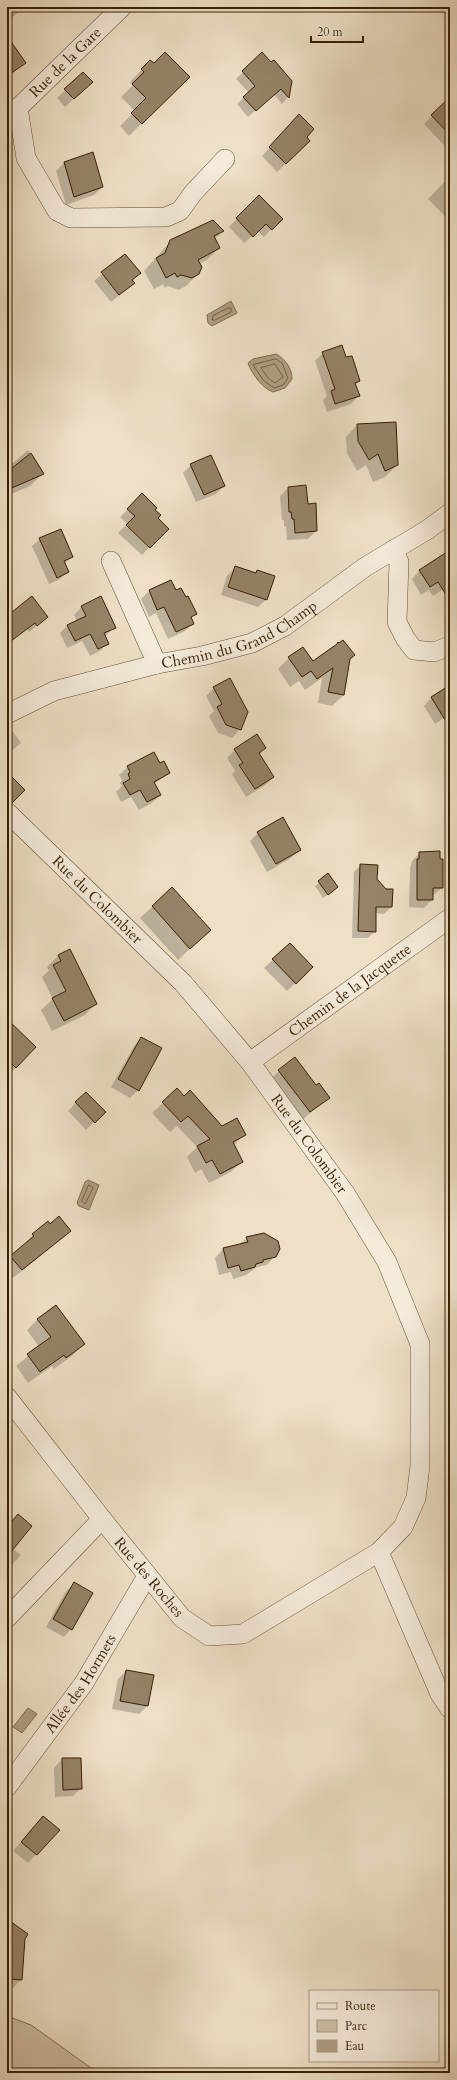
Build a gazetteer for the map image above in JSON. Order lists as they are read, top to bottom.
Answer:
{
  "streets": {
    "street": [
      "Rue de la Gare",
      "Chemin du Grand Champ",
      "Rue du Colombier",
      "Chemin de la Jacquette",
      "Rue des Roches",
      "Allée des Hormets"
    ]
  },
  "crossings": [
    ["Rue du Colombier", "Chemin de la Jacquette"],
    ["Rue du Colombier", "Rue des Roches"],
    ["Rue des Roches", "Allée des Hormets"]
  ],
  "legend": ["Route", "Parc", "Eau"],
  "scale_bar": "20 m"
}
